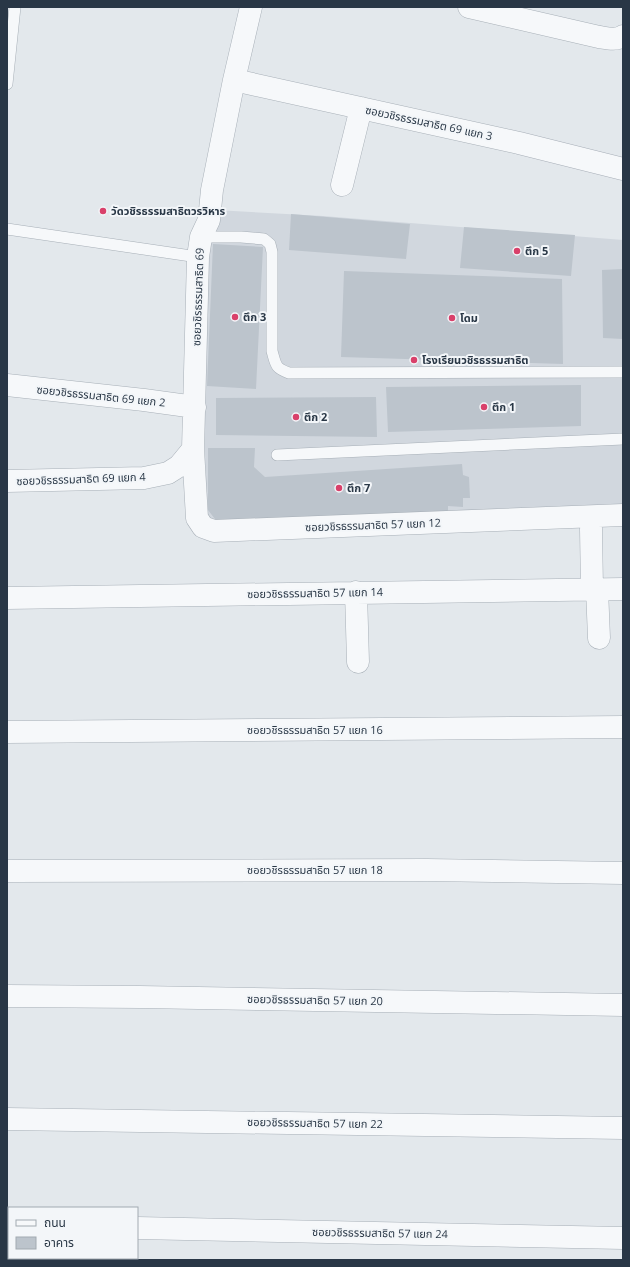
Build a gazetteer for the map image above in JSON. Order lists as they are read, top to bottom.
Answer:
{
  "streets": {
    "street": [
      "ซอยวชิรธรรมสาธิต 69 แยก 3",
      "ซอยวชิรธรรมสาธิต 69",
      "ซอยวชิรธรรมสาธิต 69 แยก 2",
      "ซอยวชิรธรรมสาธิต 69 แยก 4",
      "ซอยวชิรธรรมสาธิต 57 แยก 12",
      "ซอยวชิรธรรมสาธิต 57 แยก 14",
      "ซอยวชิรธรรมสาธิต 57 แยก 16",
      "ซอยวชิรธรรมสาธิต 57 แยก 18",
      "ซอยวชิรธรรมสาธิต 57 แยก 20",
      "ซอยวชิรธรรมสาธิต 57 แยก 22",
      "ซอยวชิรธรรมสาธิต 57 แยก 24"
    ]
  },
  "crossings": [
    ["ซอยวชิรธรรมสาธิต 69 แยก 3", "ซอยวชิรธรรมสาธิต 69"],
    ["ซอยวชิรธรรมสาธิต 69", "ซอยวชิรธรรมสาธิต 69 แยก 2"],
    ["ซอยวชิรธรรมสาธิต 69", "ซอยวชิรธรรมสาธิต 69 แยก 4"],
    ["ซอยวชิรธรรมสาธิต 69", "ซอยวชิรธรรมสาธิต 57 แยก 12"],
    ["ซอยวชิรธรรมสาธิต 69 แยก 4", "ซอยวชิรธรรมสาธิต 57 แยก 12"]
  ],
  "places": [
    "วัดวชิรธรรมสาธิตวรวิหาร",
    "ตึก 5",
    "ตึก 3",
    "โดม",
    "โรงเรียนวชิรธรรมสาธิต",
    "ตึก 1",
    "ตึก 2",
    "ตึก 7"
  ],
  "legend": ["ถนน", "อาคาร"]
}
